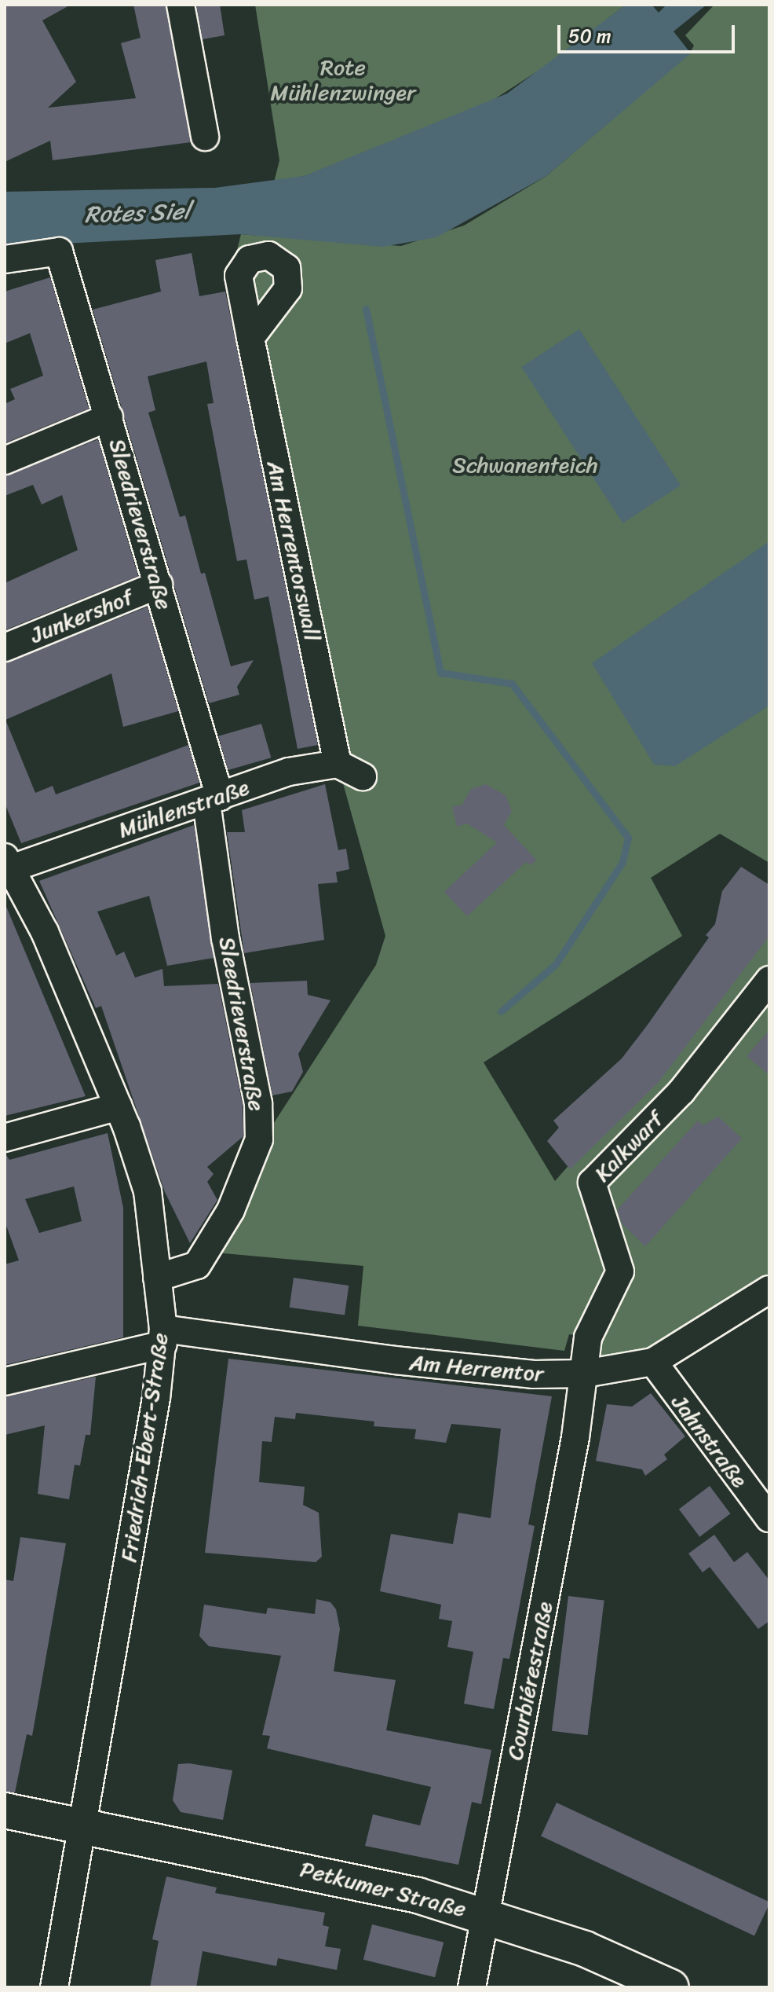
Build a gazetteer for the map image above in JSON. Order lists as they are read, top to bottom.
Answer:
{
  "streets": {
    "street": [
      "Sleedrieverstraße",
      "Am Herrentorswall",
      "Junkershof",
      "Mühlenstraße",
      "Kalkwarf",
      "Am Herrentor",
      "Jahnstraße",
      "Friedrich-Ebert-Straße",
      "Courbiérestraße",
      "Petkumer Straße"
    ]
  },
  "crossings": [
    ["Sleedrieverstraße", "Junkershof"],
    ["Sleedrieverstraße", "Mühlenstraße"],
    ["Sleedrieverstraße", "Friedrich-Ebert-Straße"],
    ["Am Herrentorswall", "Mühlenstraße"],
    ["Mühlenstraße", "Friedrich-Ebert-Straße"],
    ["Kalkwarf", "Am Herrentor"],
    ["Kalkwarf", "Courbiérestraße"],
    ["Am Herrentor", "Jahnstraße"],
    ["Am Herrentor", "Friedrich-Ebert-Straße"],
    ["Am Herrentor", "Courbiérestraße"],
    ["Friedrich-Ebert-Straße", "Petkumer Straße"],
    ["Courbiérestraße", "Petkumer Straße"]
  ],
  "water": ["Rotes Siel"],
  "parks": ["Rote Mühlenzwinger", "Schwanenteich"],
  "scale_bar": "50 m"
}
